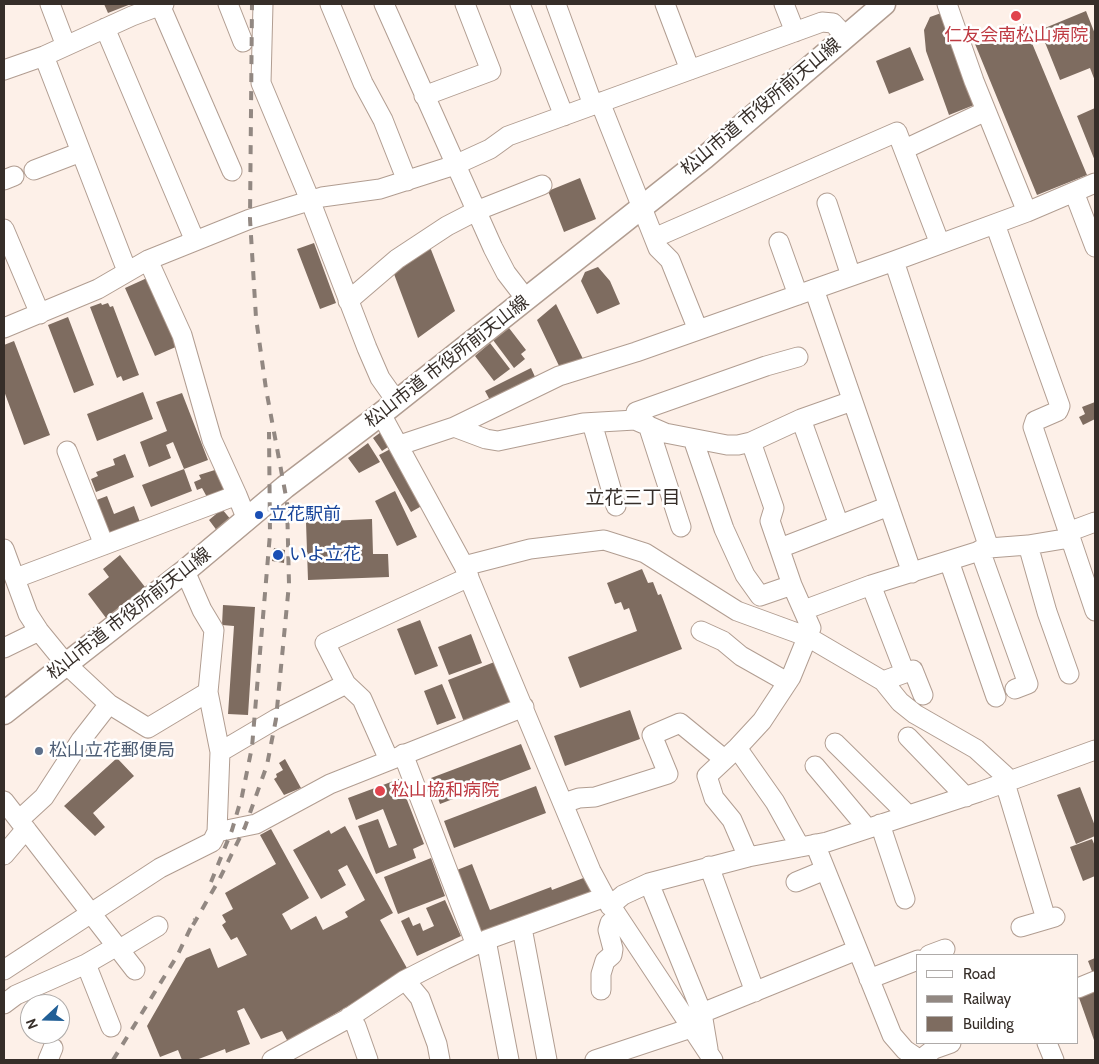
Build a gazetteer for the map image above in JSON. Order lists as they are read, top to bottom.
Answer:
{
  "streets": {
    "street": ["松山市道 市役所前天山線"]
  },
  "districts": ["立花三丁目"],
  "places": [
    "仁友会南松山病院",
    "立花駅前",
    "いよ立花",
    "松山立花郵便局",
    "松山協和病院"
  ],
  "legend": ["Road", "Railway", "Building"],
  "north": "left"
}
